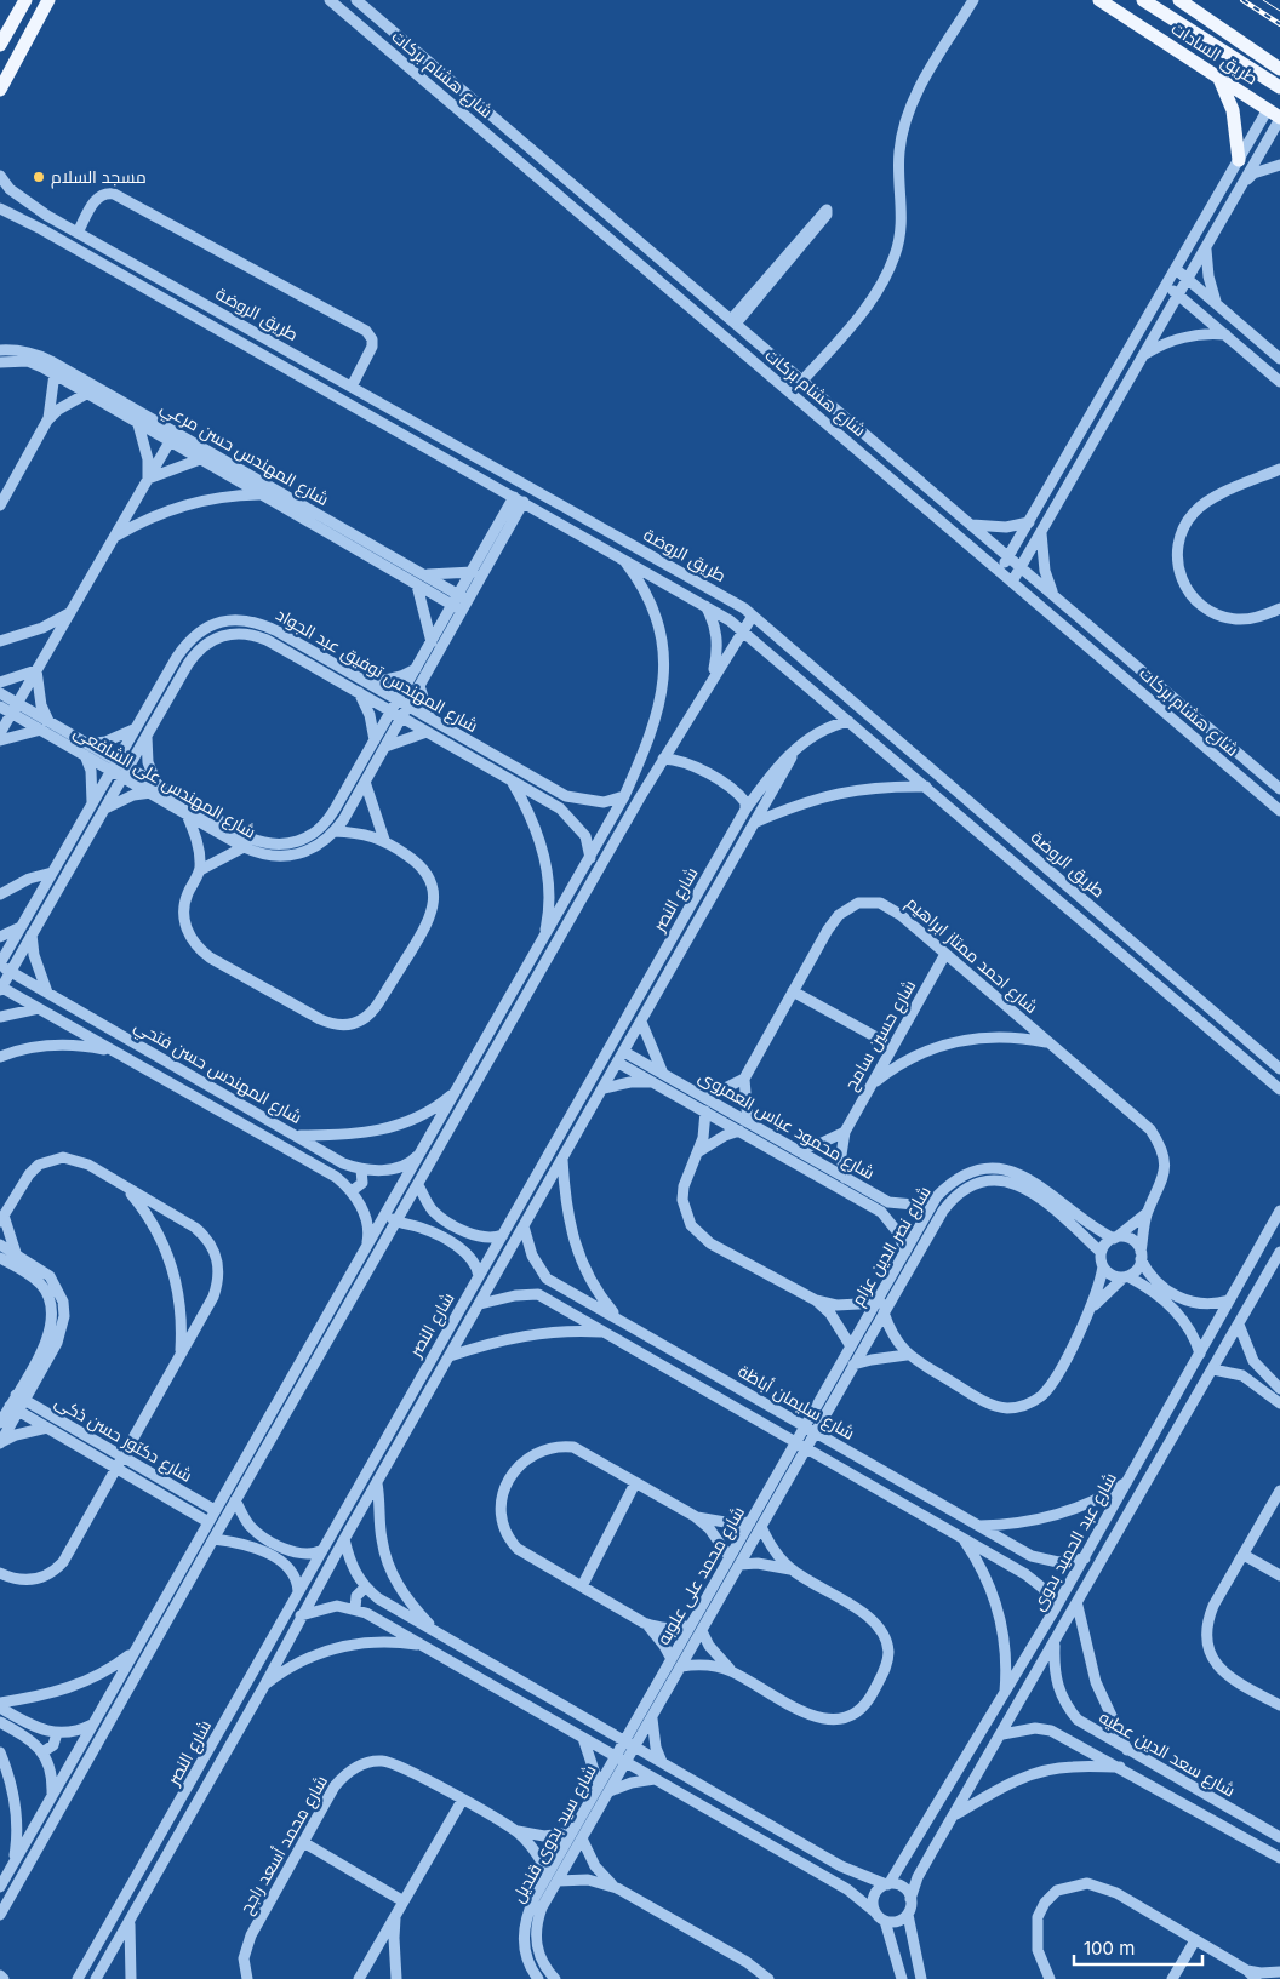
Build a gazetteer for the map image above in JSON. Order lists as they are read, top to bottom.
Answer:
{
  "streets": {
    "main road": ["طريق السادات"],
    "street": [
      "شارع هشام بركات",
      "طريق الروضة",
      "شارع المهندس حسن مرعي",
      "شارع المهندس توفيق عبد الجواد",
      "شارع المهندس على الشافعى",
      "شارع النصر",
      "شارع احمد ممتاز ابراهيم",
      "شارع حسين سامح",
      "شارع المهندس حسن فتحي",
      "شارع محمود عباس العمروى",
      "شارع نصر الدين عزام",
      "شارع سليمان أباظة",
      "شارع دكتور حسن ذكى",
      "شارع عبد الحميد بدوى",
      "شارع محمد على علوبه",
      "شارع سعد الدين عطيه",
      "شارع سيد بدوى قنديل",
      "شارع محمد أسعد راجح"
    ]
  },
  "crossings": [
    ["طريق الروضة", "شارع المهندس على الشافعى"],
    ["طريق الروضة", "شارع النصر"],
    ["شارع المهندس حسن مرعي", "شارع المهندس على الشافعى"],
    ["شارع المهندس توفيق عبد الجواد", "شارع المهندس على الشافعى"],
    ["شارع المهندس توفيق عبد الجواد", "شارع المهندس حسن فتحي"],
    ["شارع احمد ممتاز ابراهيم", "شارع حسين سامح"],
    ["شارع احمد ممتاز ابراهيم", "شارع نصر الدين عزام"],
    ["شارع حسين سامح", "شارع محمود عباس العمروى"],
    ["شارع محمود عباس العمروى", "شارع نصر الدين عزام"],
    ["شارع نصر الدين عزام", "شارع سليمان أباظة"],
    ["شارع نصر الدين عزام", "شارع محمد على علوبه"],
    ["شارع سليمان أباظة", "شارع عبد الحميد بدوى"],
    ["شارع سليمان أباظة", "شارع محمد على علوبه"],
    ["شارع عبد الحميد بدوى", "شارع سعد الدين عطيه"],
    ["شارع محمد على علوبه", "شارع سيد بدوى قنديل"],
    ["شارع سيد بدوى قنديل", "شارع محمد أسعد راجح"]
  ],
  "places": ["مسجد السلام"],
  "scale_bar": "100 m"
}
